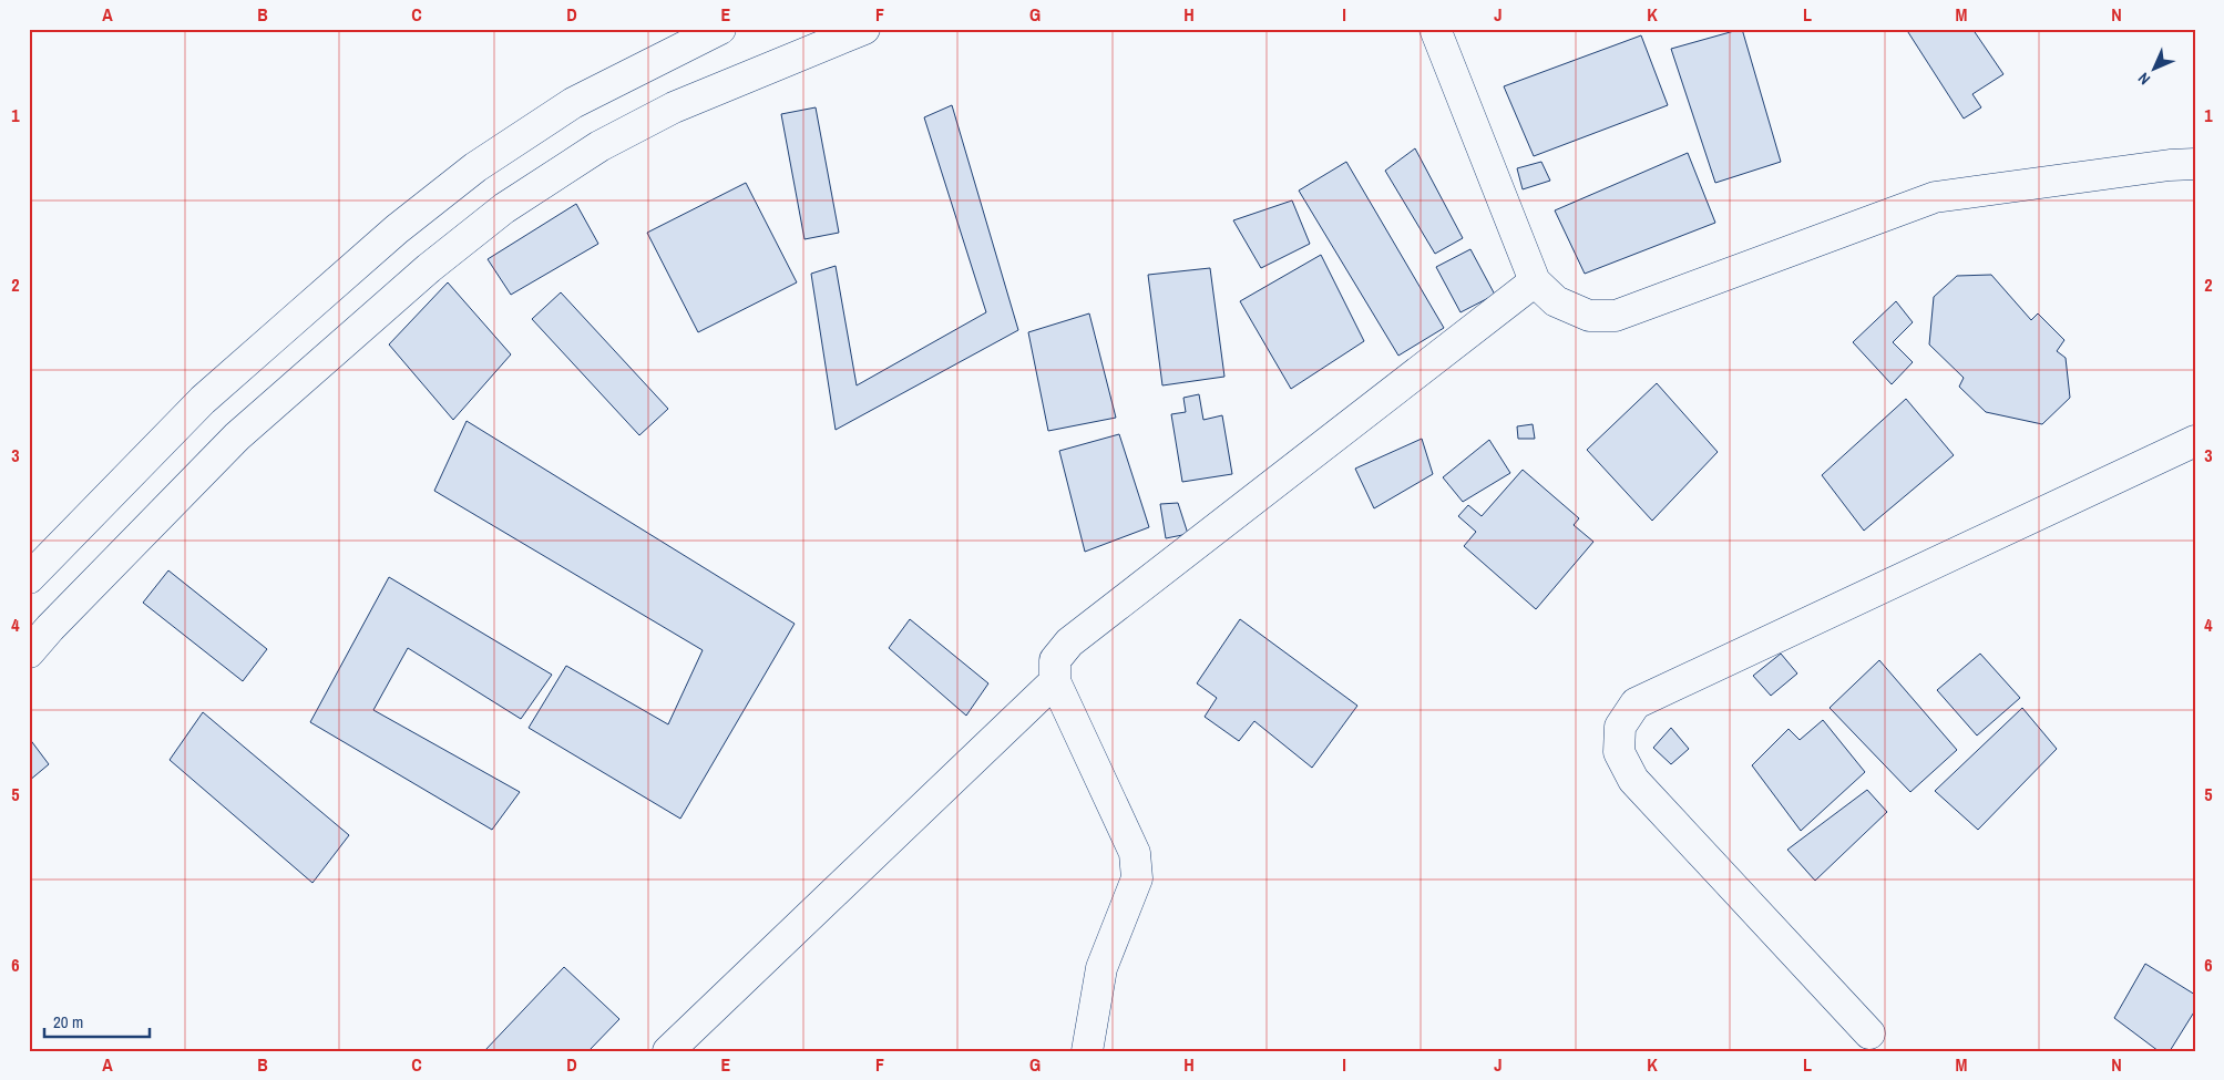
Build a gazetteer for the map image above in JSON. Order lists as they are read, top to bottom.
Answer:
{
  "scale_bar": "20 m",
  "north": "bottom left",
  "grid": {
    "columns": [
      "A",
      "B",
      "C",
      "D",
      "E",
      "F",
      "G",
      "H",
      "I",
      "J",
      "K",
      "L",
      "M",
      "N"
    ],
    "rows": [
      "1",
      "2",
      "3",
      "4",
      "5",
      "6"
    ]
  }
}
